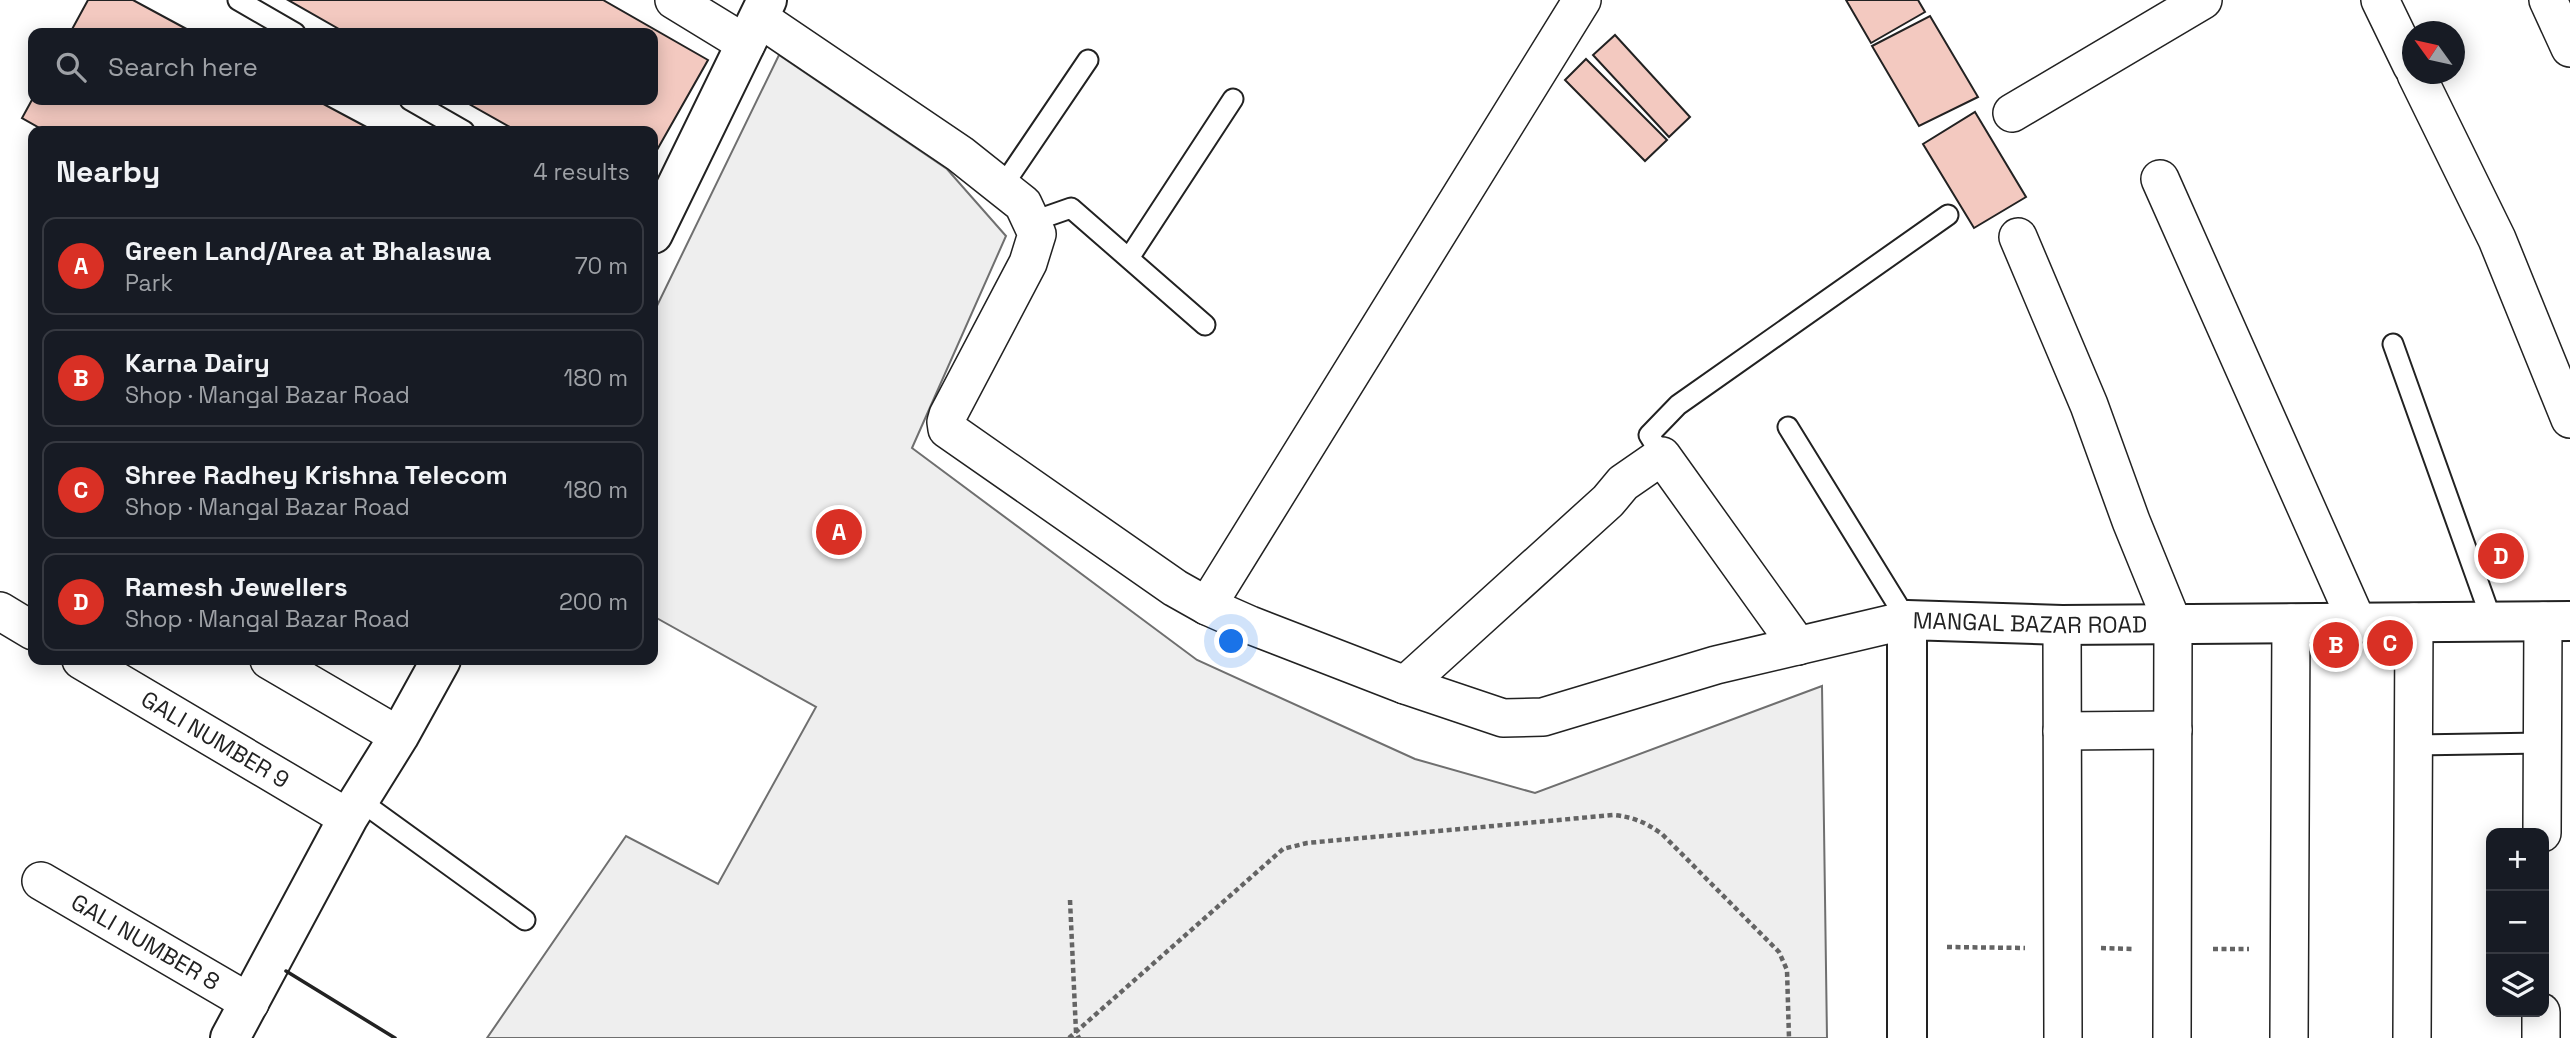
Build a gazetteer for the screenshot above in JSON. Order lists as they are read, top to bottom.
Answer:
{
  "streets": {
    "street": ["MANGAL BAZAR ROAD", "GALI NUMBER 9", "GALI NUMBER 8"]
  },
  "north": "top left",
  "page": {
    "search": "Search here",
    "heading": ["Nearby", "4 results"],
    "list": [
      {
        "mark": "A",
        "name": "Green Land/Area at Bhalaswa",
        "note": "Park",
        "value": "70 m"
      },
      {
        "mark": "B",
        "name": "Karna Dairy",
        "note": "Shop · Mangal Bazar Road",
        "value": "180 m"
      },
      {
        "mark": "C",
        "name": "Shree Radhey Krishna Telecom",
        "note": "Shop · Mangal Bazar Road",
        "value": "180 m"
      },
      {
        "mark": "D",
        "name": "Ramesh Jewellers",
        "note": "Shop · Mangal Bazar Road",
        "value": "200 m"
      }
    ],
    "pins": [
      "A",
      "D",
      "C",
      "B"
    ],
    "map_buttons": ["+", "−"]
  }
}
